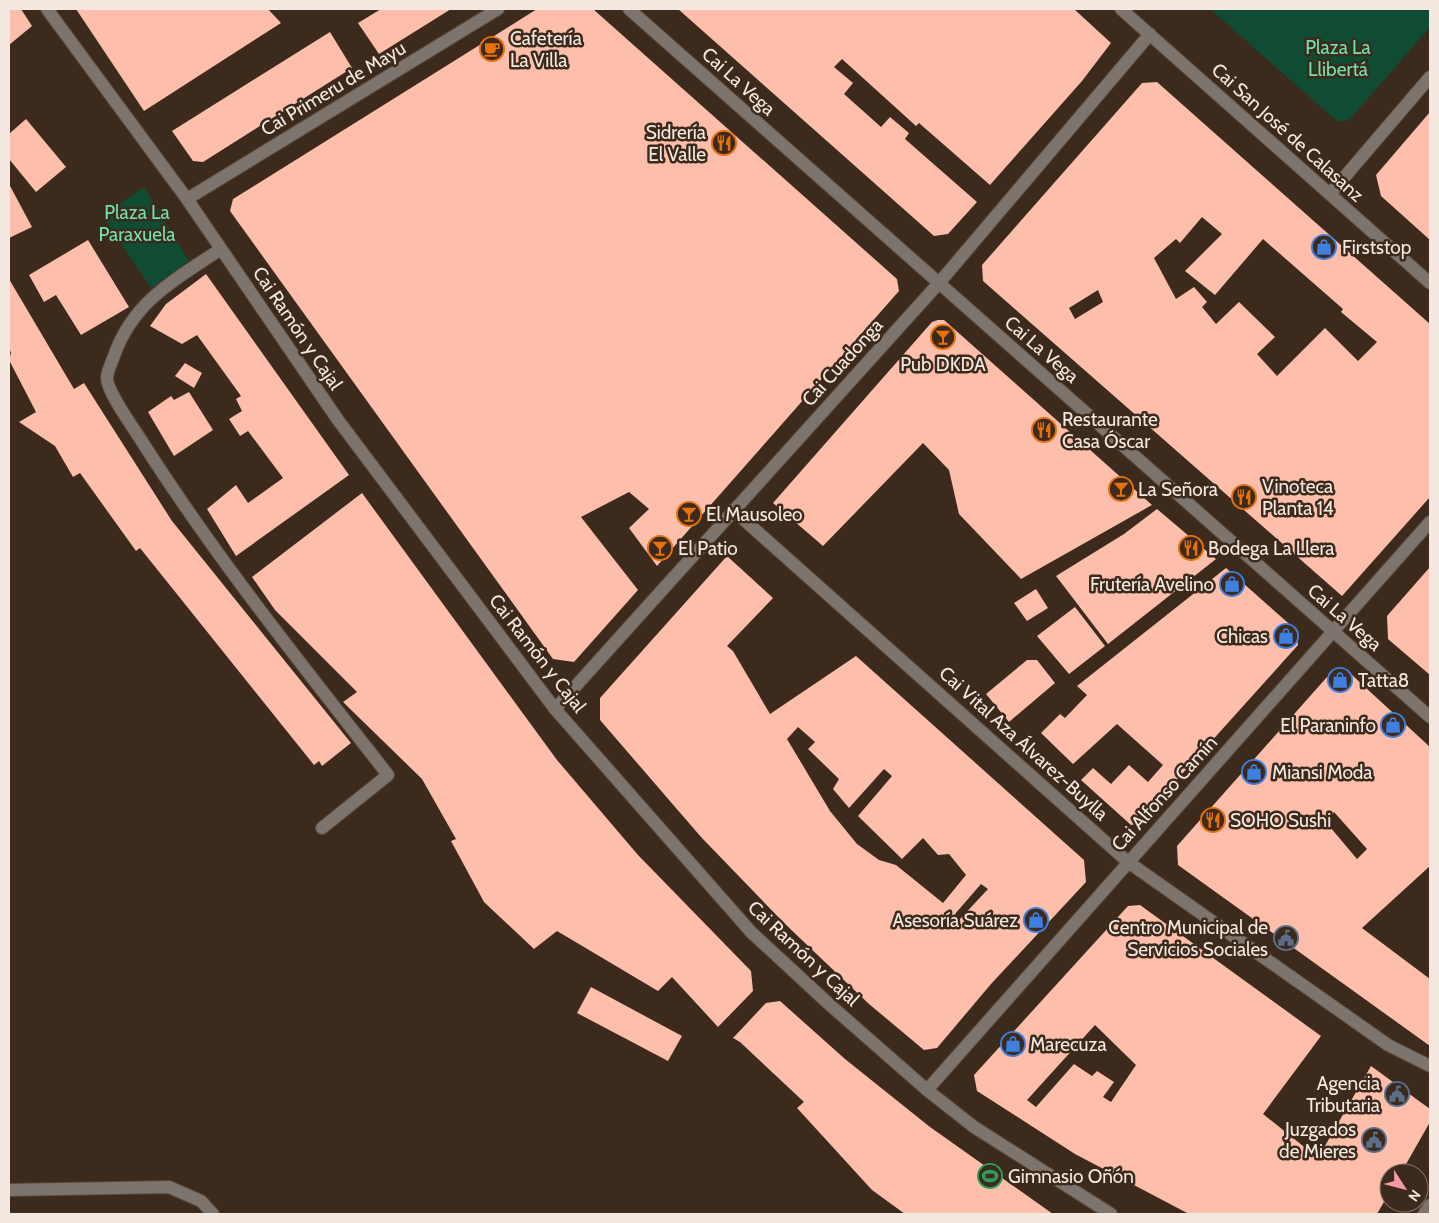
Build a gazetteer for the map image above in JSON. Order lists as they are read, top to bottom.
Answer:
{
  "streets": {
    "street": [
      "Cai La Vega",
      "Cai Primeru de Mayu",
      "Cai San José de Calasanz",
      "Cai Ramón y Cajal",
      "Cai Cuadonga",
      "Cai Vital Aza Álvarez-Buylla",
      "Cai Alfonso Camín"
    ]
  },
  "crossings": [
    ["Cai La Vega", "Cai Cuadonga"],
    ["Cai La Vega", "Cai Alfonso Camín"],
    ["Cai Primeru de Mayu", "Cai Ramón y Cajal"],
    ["Cai San José de Calasanz", "Cai Cuadonga"],
    ["Cai Ramón y Cajal", "Cai Cuadonga"],
    ["Cai Ramón y Cajal", "Cai Alfonso Camín"],
    ["Cai Cuadonga", "Cai Vital Aza Álvarez-Buylla"],
    ["Cai Vital Aza Álvarez-Buylla", "Cai Alfonso Camín"]
  ],
  "parks": ["Plaza La Llibertá", "Plaza La Paraxuela"],
  "places": {
    "cafe": ["Cafetería La Villa"],
    "restaurant": [
      "Sidrería El Valle",
      "Restaurante Casa Óscar",
      "Vinoteca Planta 14",
      "Bodega La Llera",
      "SOHO Sushi"
    ],
    "shop": [
      "Firststop",
      "Frutería Avelino",
      "Chicas",
      "Tatta8",
      "El Paraninfo",
      "Miansi Moda",
      "Asesoría Suárez",
      "Marecuza"
    ],
    "bar": [
      "Pub DKDA",
      "La Señora",
      "El Mausoleo",
      "El Patio"
    ],
    "public building": ["Centro Municipal de Servicios Sociales", "Agencia Tributaria", "Juzgados de Mieres"],
    "sports": ["Gimnasio Oñón"]
  },
  "north": "bottom right"
}
